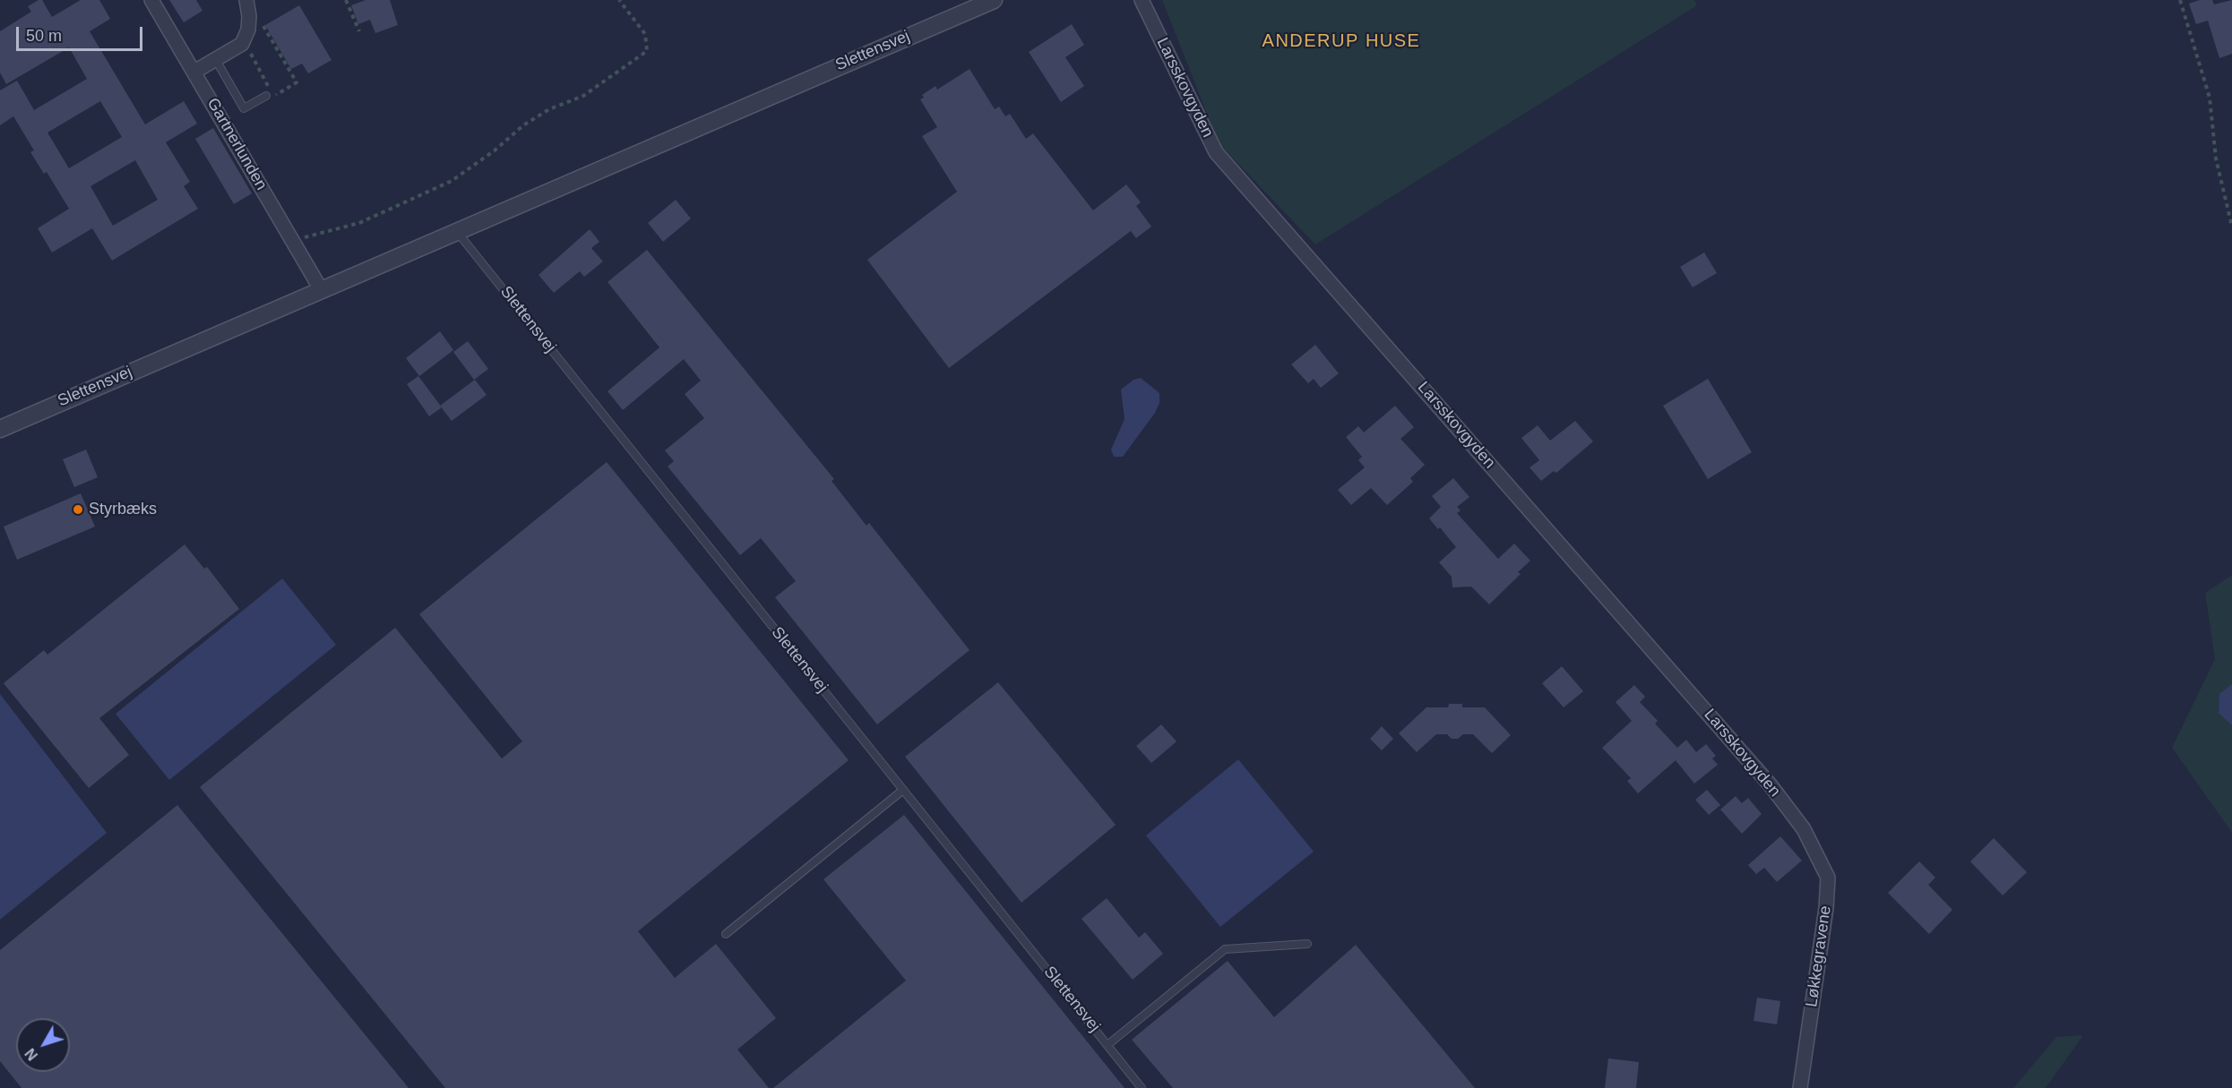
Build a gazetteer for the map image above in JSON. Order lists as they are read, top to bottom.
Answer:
{
  "streets": {
    "street": [
      "Slettensvej",
      "Larsskovgyden",
      "Gartnerlunden",
      "Løkkegravene"
    ]
  },
  "crossings": [
    ["Slettensvej", "Gartnerlunden"],
    ["Larsskovgyden", "Løkkegravene"]
  ],
  "districts": ["ANDERUP HUSE"],
  "places": ["Styrbæks"],
  "scale_bar": "50 m",
  "north": "bottom left"
}
